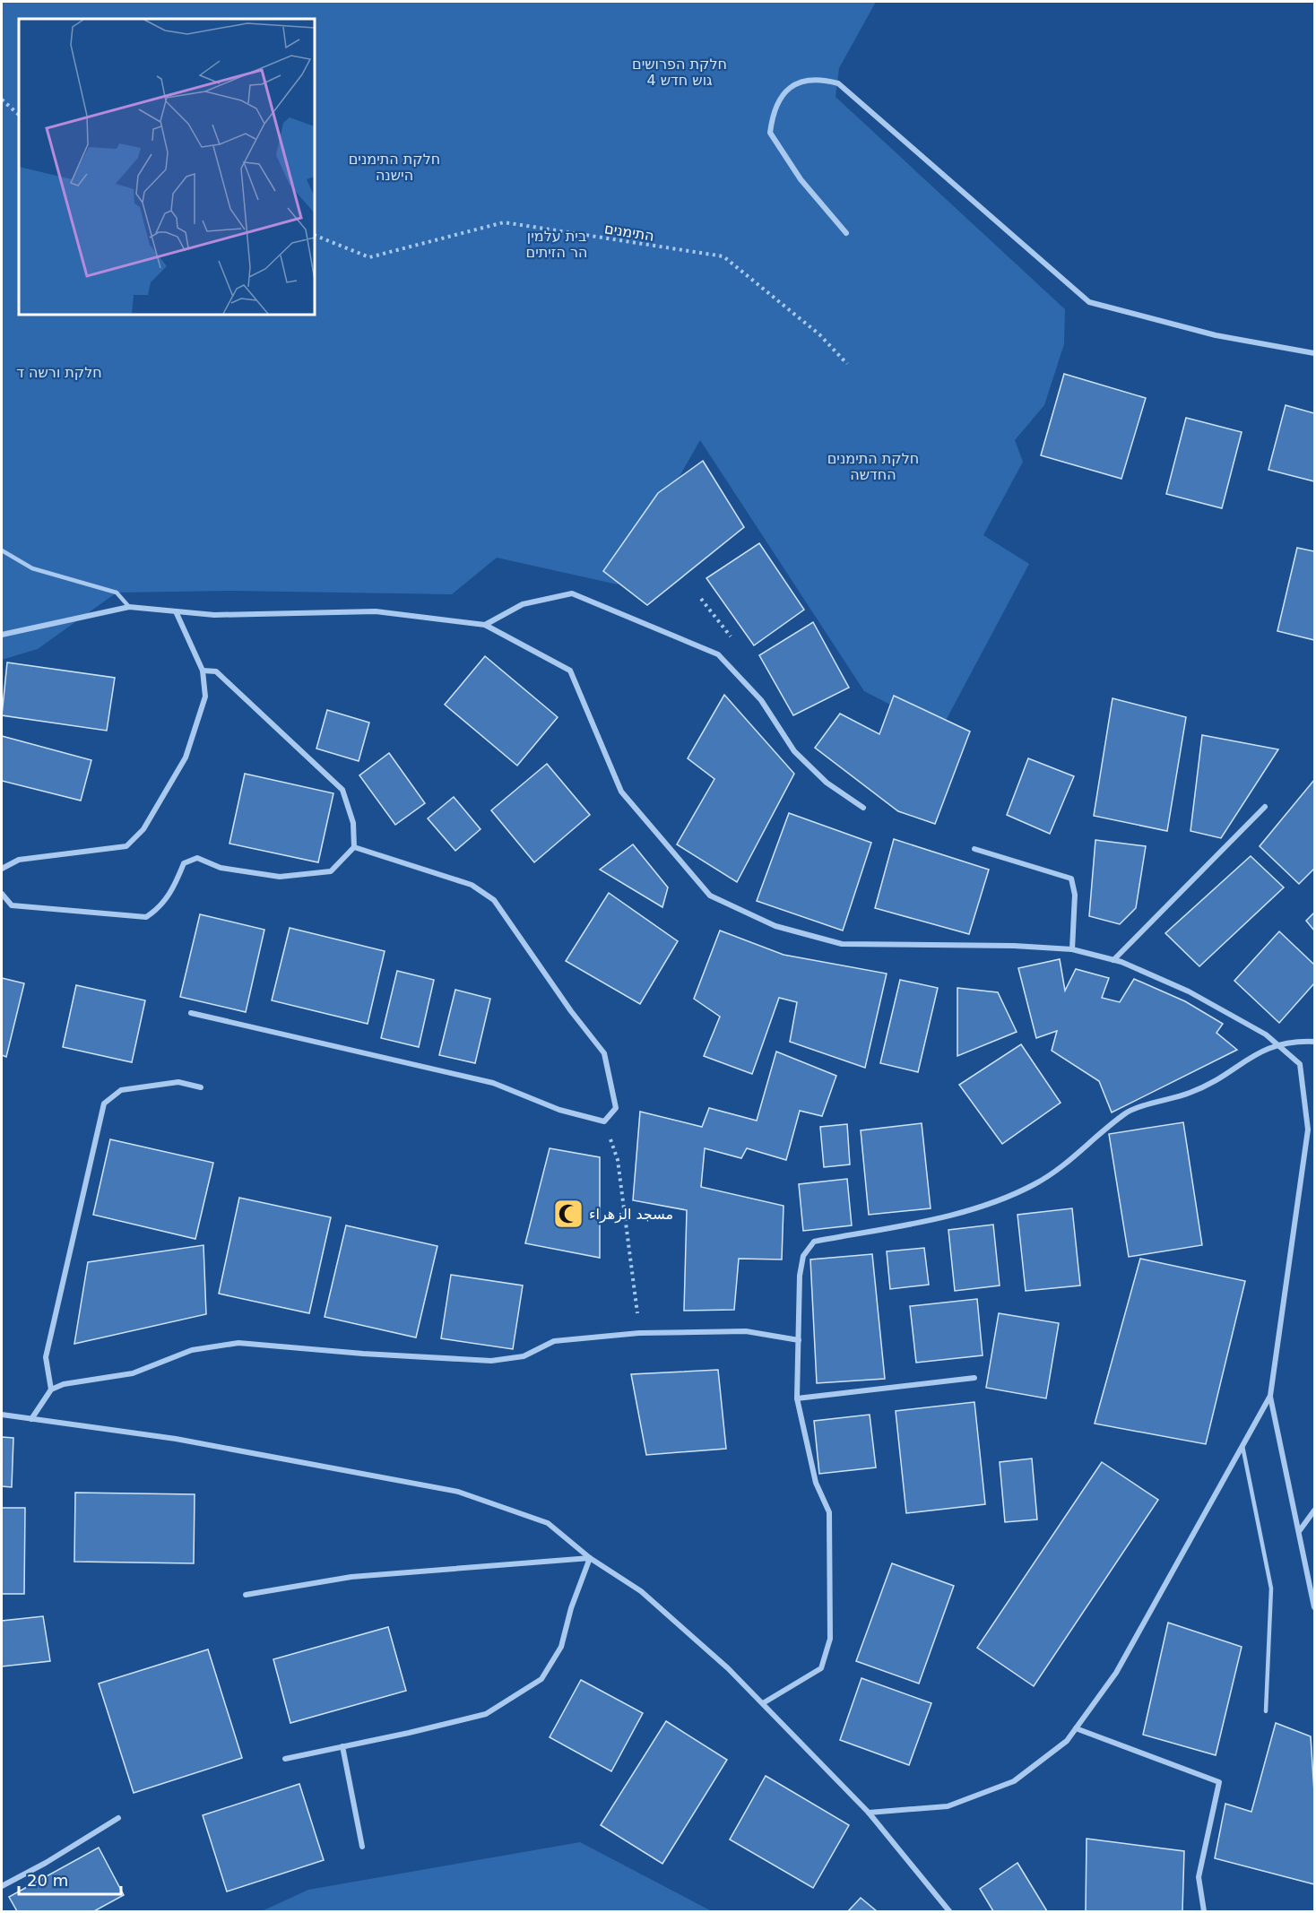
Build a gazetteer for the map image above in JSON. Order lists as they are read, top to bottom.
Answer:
{
  "streets": {
    "path": ["התימנים"]
  },
  "parks": [
    "חלקת הפרושים גוש חדש 4",
    "חלקת התימנים הישנה",
    "בית עלמין הר הזיתים",
    "חלקת ורשה ד",
    "חלקת התימנים החדשה"
  ],
  "places": {
    "mosque": ["مسجد الزهراء"]
  },
  "scale_bar": "20 m"
}
